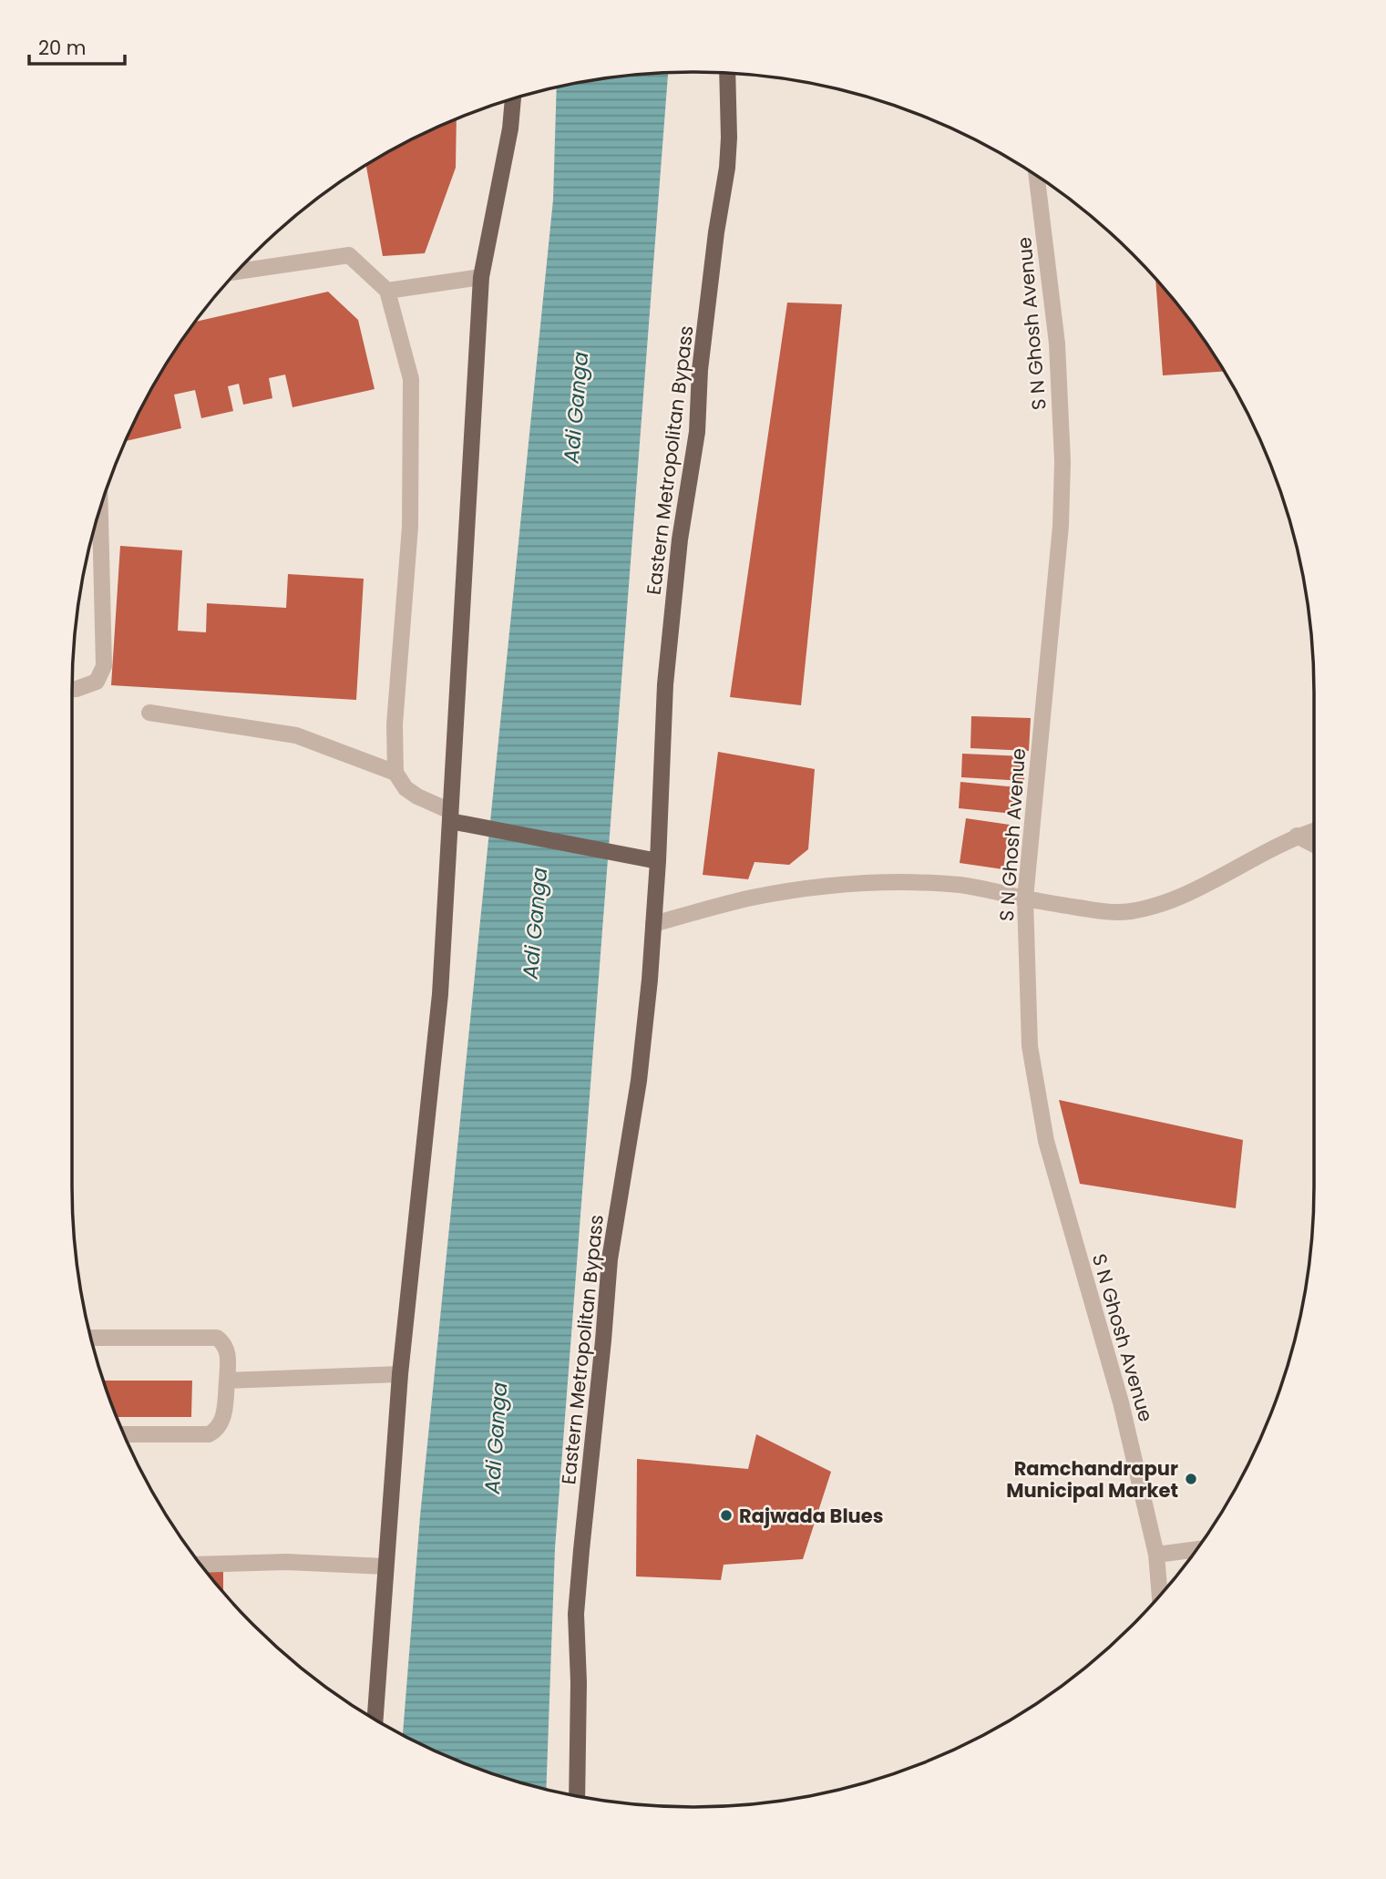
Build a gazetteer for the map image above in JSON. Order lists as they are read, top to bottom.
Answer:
{
  "streets": {
    "main road": ["Eastern Metropolitan Bypass"],
    "street": ["S N Ghosh Avenue"]
  },
  "water": ["Adi Ganga"],
  "places": ["Ramchandrapur Municipal Market", "Rajwada Blues"],
  "scale_bar": "20 m"
}
